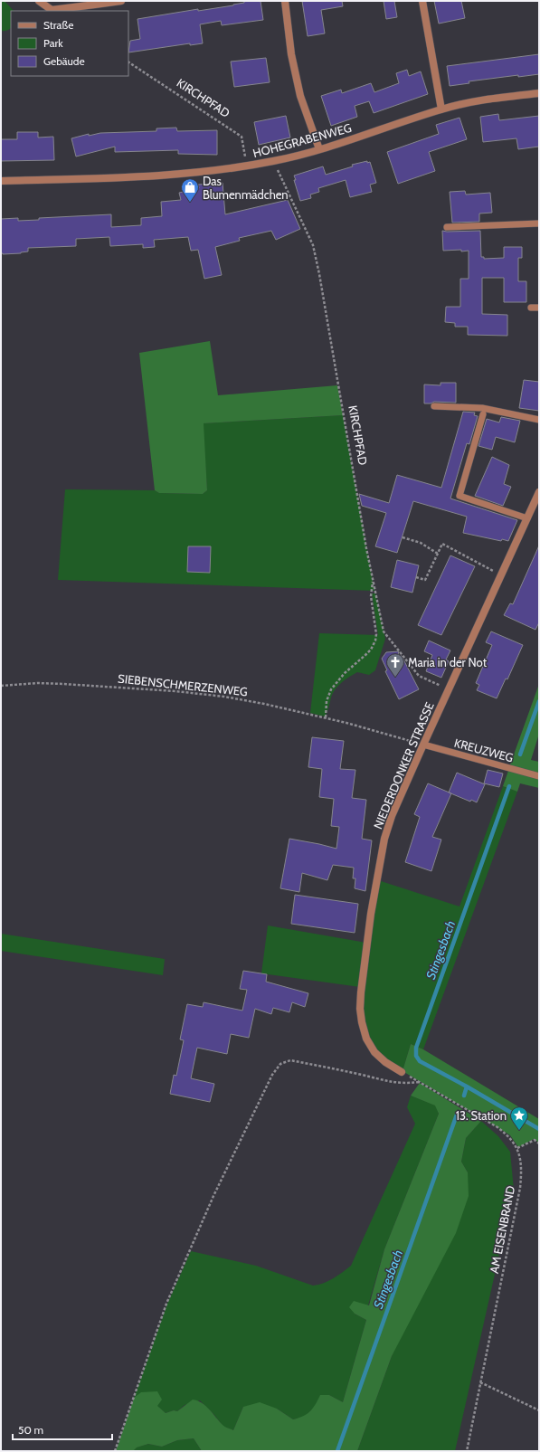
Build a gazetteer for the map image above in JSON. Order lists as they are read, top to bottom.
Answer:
{
  "streets": {
    "street": ["HOHEGRABENWEG", "NIEDERDONKER STRASSE"],
    "lane": ["KREUZWEG"],
    "path": ["KIRCHPFAD", "SIEBENSCHMERZENWEG", "AM EISENBRAND"]
  },
  "crossings": [
    ["KIRCHPFAD", "HOHEGRABENWEG"],
    ["KIRCHPFAD", "NIEDERDONKER STRASSE"],
    ["SIEBENSCHMERZENWEG", "KREUZWEG"],
    ["SIEBENSCHMERZENWEG", "NIEDERDONKER STRASSE"],
    ["KREUZWEG", "NIEDERDONKER STRASSE"],
    ["NIEDERDONKER STRASSE", "AM EISENBRAND"]
  ],
  "water": ["Stingesbach"],
  "places": {
    "shop": ["Das Blumenmädchen"],
    "church": ["Maria in der Not"],
    "place": ["13. Station"]
  },
  "legend": ["Straße", "Park", "Gebäude"],
  "scale_bar": "50 m"
}
